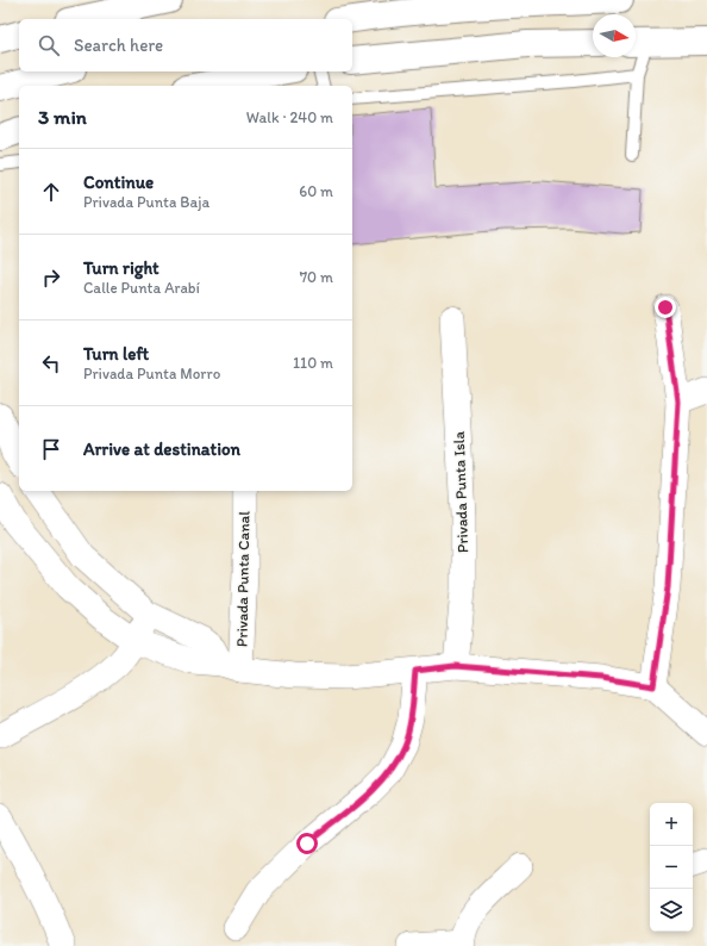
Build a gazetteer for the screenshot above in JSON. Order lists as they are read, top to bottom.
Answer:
{
  "streets": {
    "street": ["Privada Punta Isla", "Privada Punta Canal"]
  },
  "north": "right",
  "page": {
    "search": "Search here",
    "heading": ["3 min", "Walk · 240 m"],
    "list": [
      ["Continue", "Privada Punta Baja", "60 m"],
      ["Turn right", "Calle Punta Arabí", "70 m"],
      ["Turn left", "Privada Punta Morro", "110 m"],
      "Arrive at destination"
    ],
    "map_buttons": ["+", "−"]
  }
}
